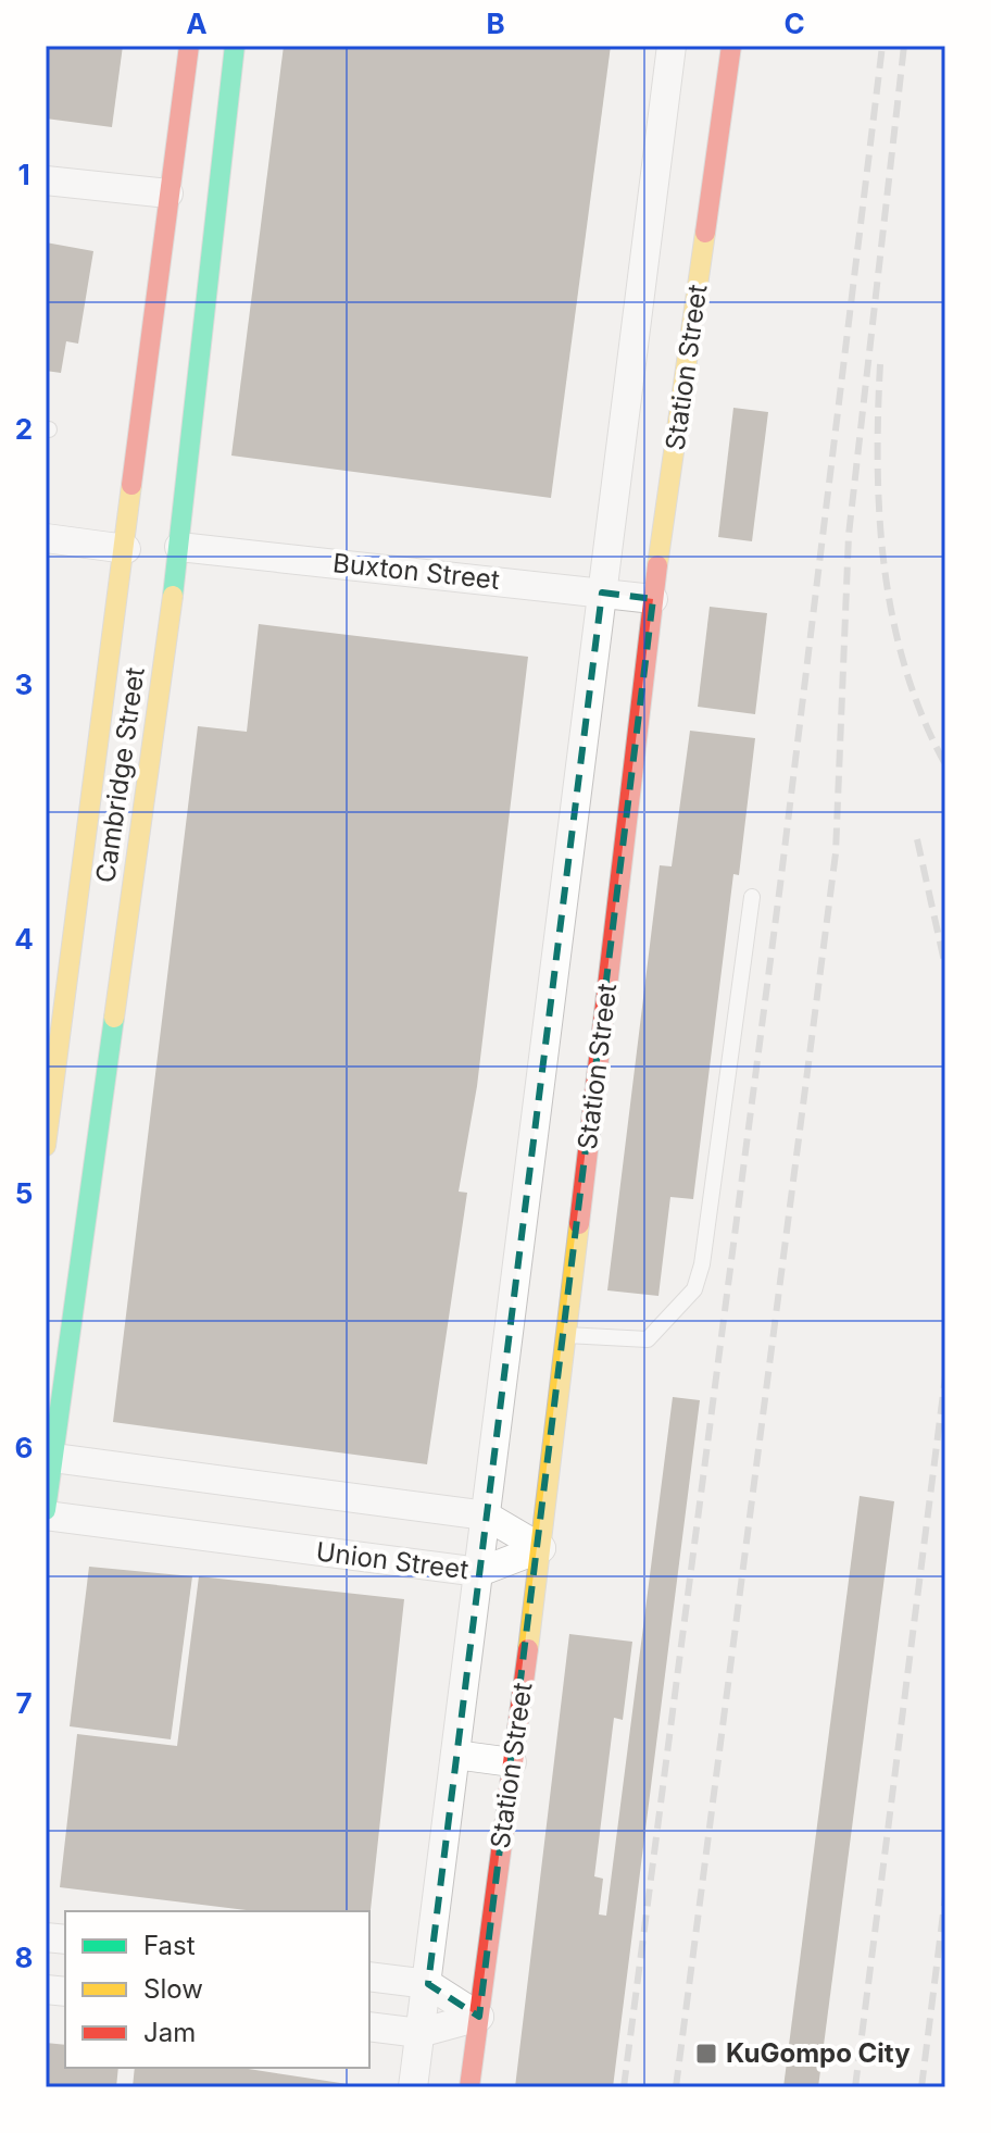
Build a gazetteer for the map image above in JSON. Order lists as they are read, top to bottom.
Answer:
{
  "streets": {
    "street": [
      "Station Street",
      "Buxton Street",
      "Cambridge Street",
      "Union Street"
    ]
  },
  "crossings": [
    ["Station Street", "Buxton Street"],
    ["Station Street", "Union Street"],
    ["Buxton Street", "Cambridge Street"],
    ["Cambridge Street", "Union Street"]
  ],
  "places": {
    "transit": ["KuGompo City"]
  },
  "legend": ["Fast", "Slow", "Jam"],
  "grid": {
    "columns": ["A", "B", "C"],
    "rows": [
      "1",
      "2",
      "3",
      "4",
      "5",
      "6",
      "7",
      "8"
    ]
  }
}
